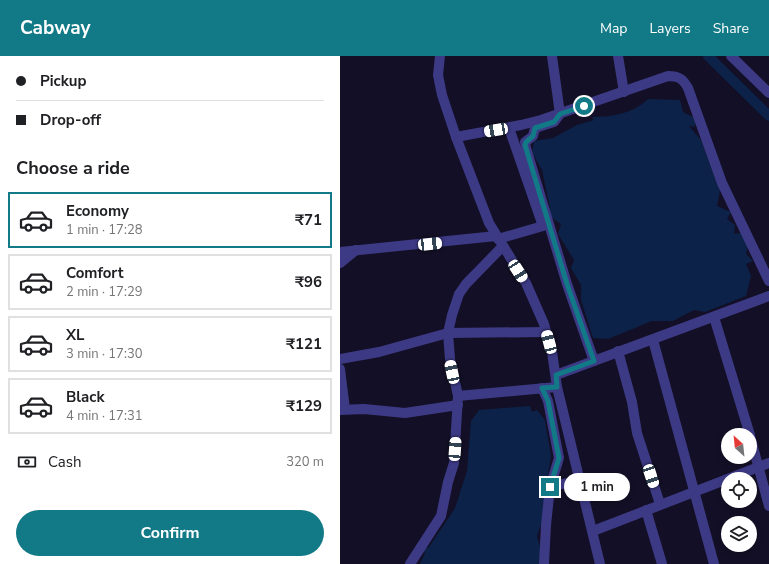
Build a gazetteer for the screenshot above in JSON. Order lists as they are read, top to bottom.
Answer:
{
  "north": "top left",
  "page": {
    "header": "Cabway",
    "nav": ["Map", "Layers", "Share"],
    "banner": ["Pickup", "Drop-off"],
    "heading": "Choose a ride",
    "list": [
      {
        "name": "Economy",
        "note": "1 min · 17:28",
        "value": "₹71"
      },
      {
        "name": "Comfort",
        "note": "2 min · 17:29",
        "value": "₹96"
      },
      {
        "name": "XL",
        "note": "3 min · 17:30",
        "value": "₹121"
      },
      {
        "name": "Black",
        "note": "4 min · 17:31",
        "value": "₹129"
      }
    ],
    "pay": ["Cash", "320 m"],
    "bubble": "1 min",
    "buttons": "Confirm"
  }
}
